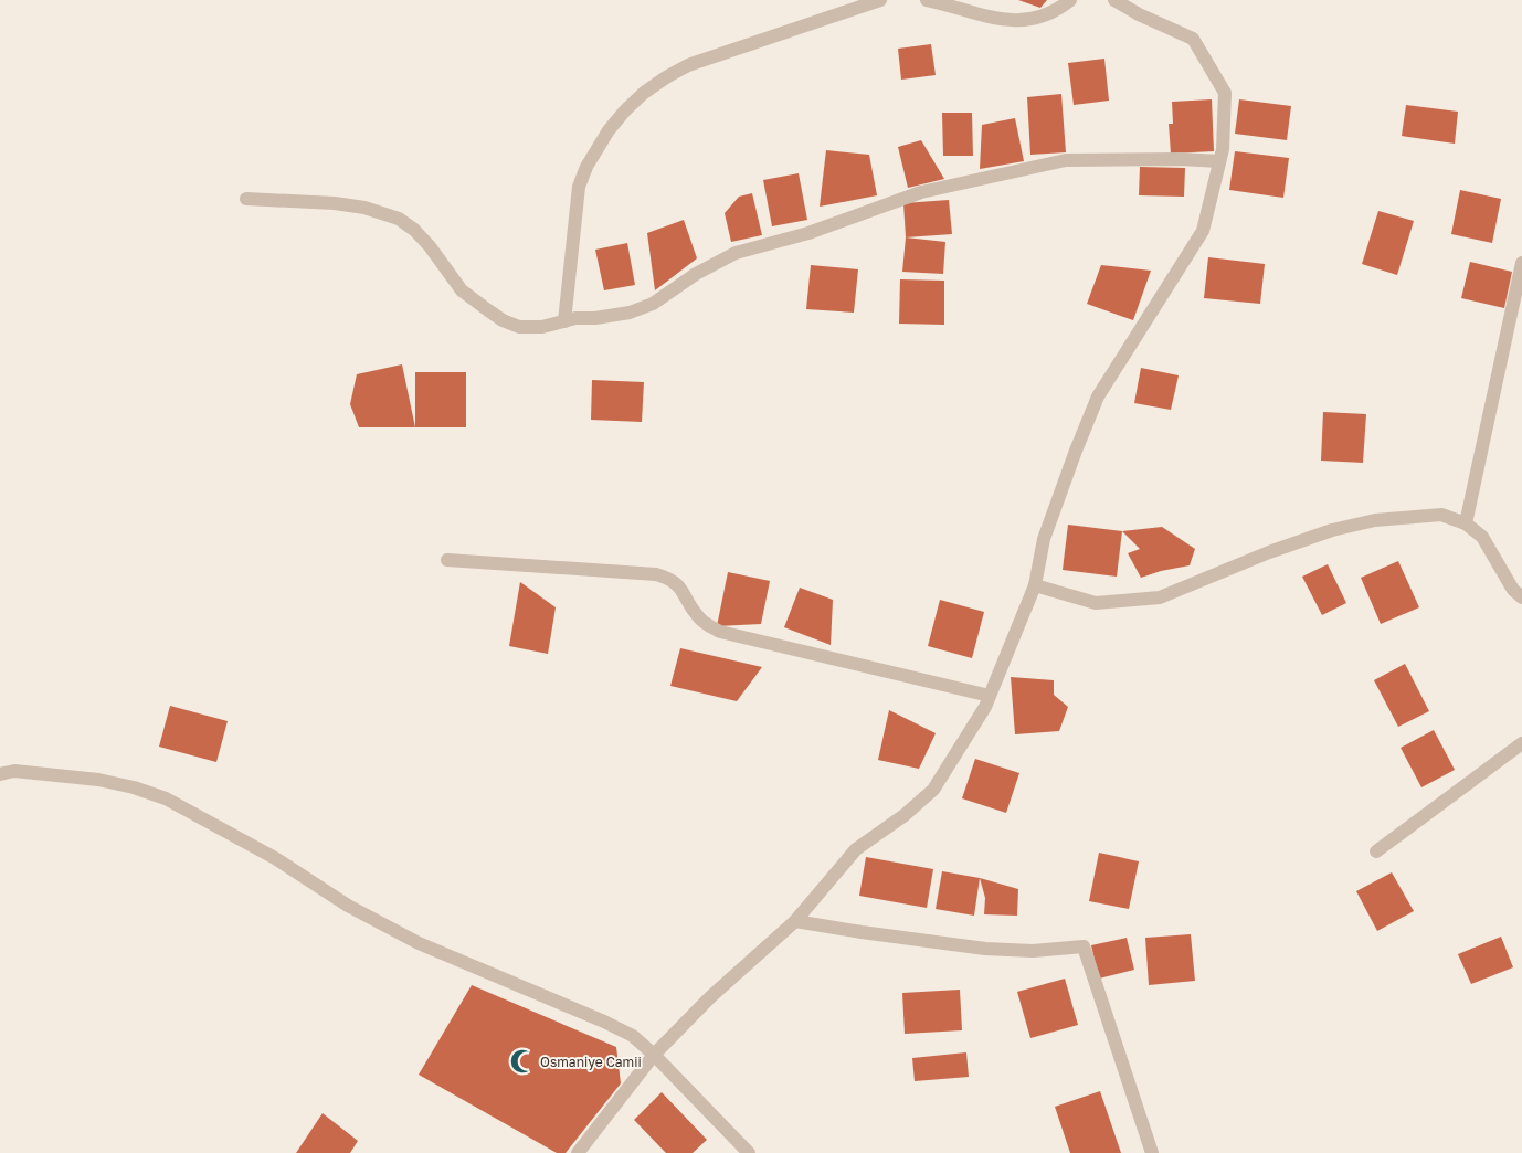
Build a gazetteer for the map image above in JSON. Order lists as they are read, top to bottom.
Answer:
{
  "places": {
    "mosque": ["Osmaniye Camii"]
  }
}
